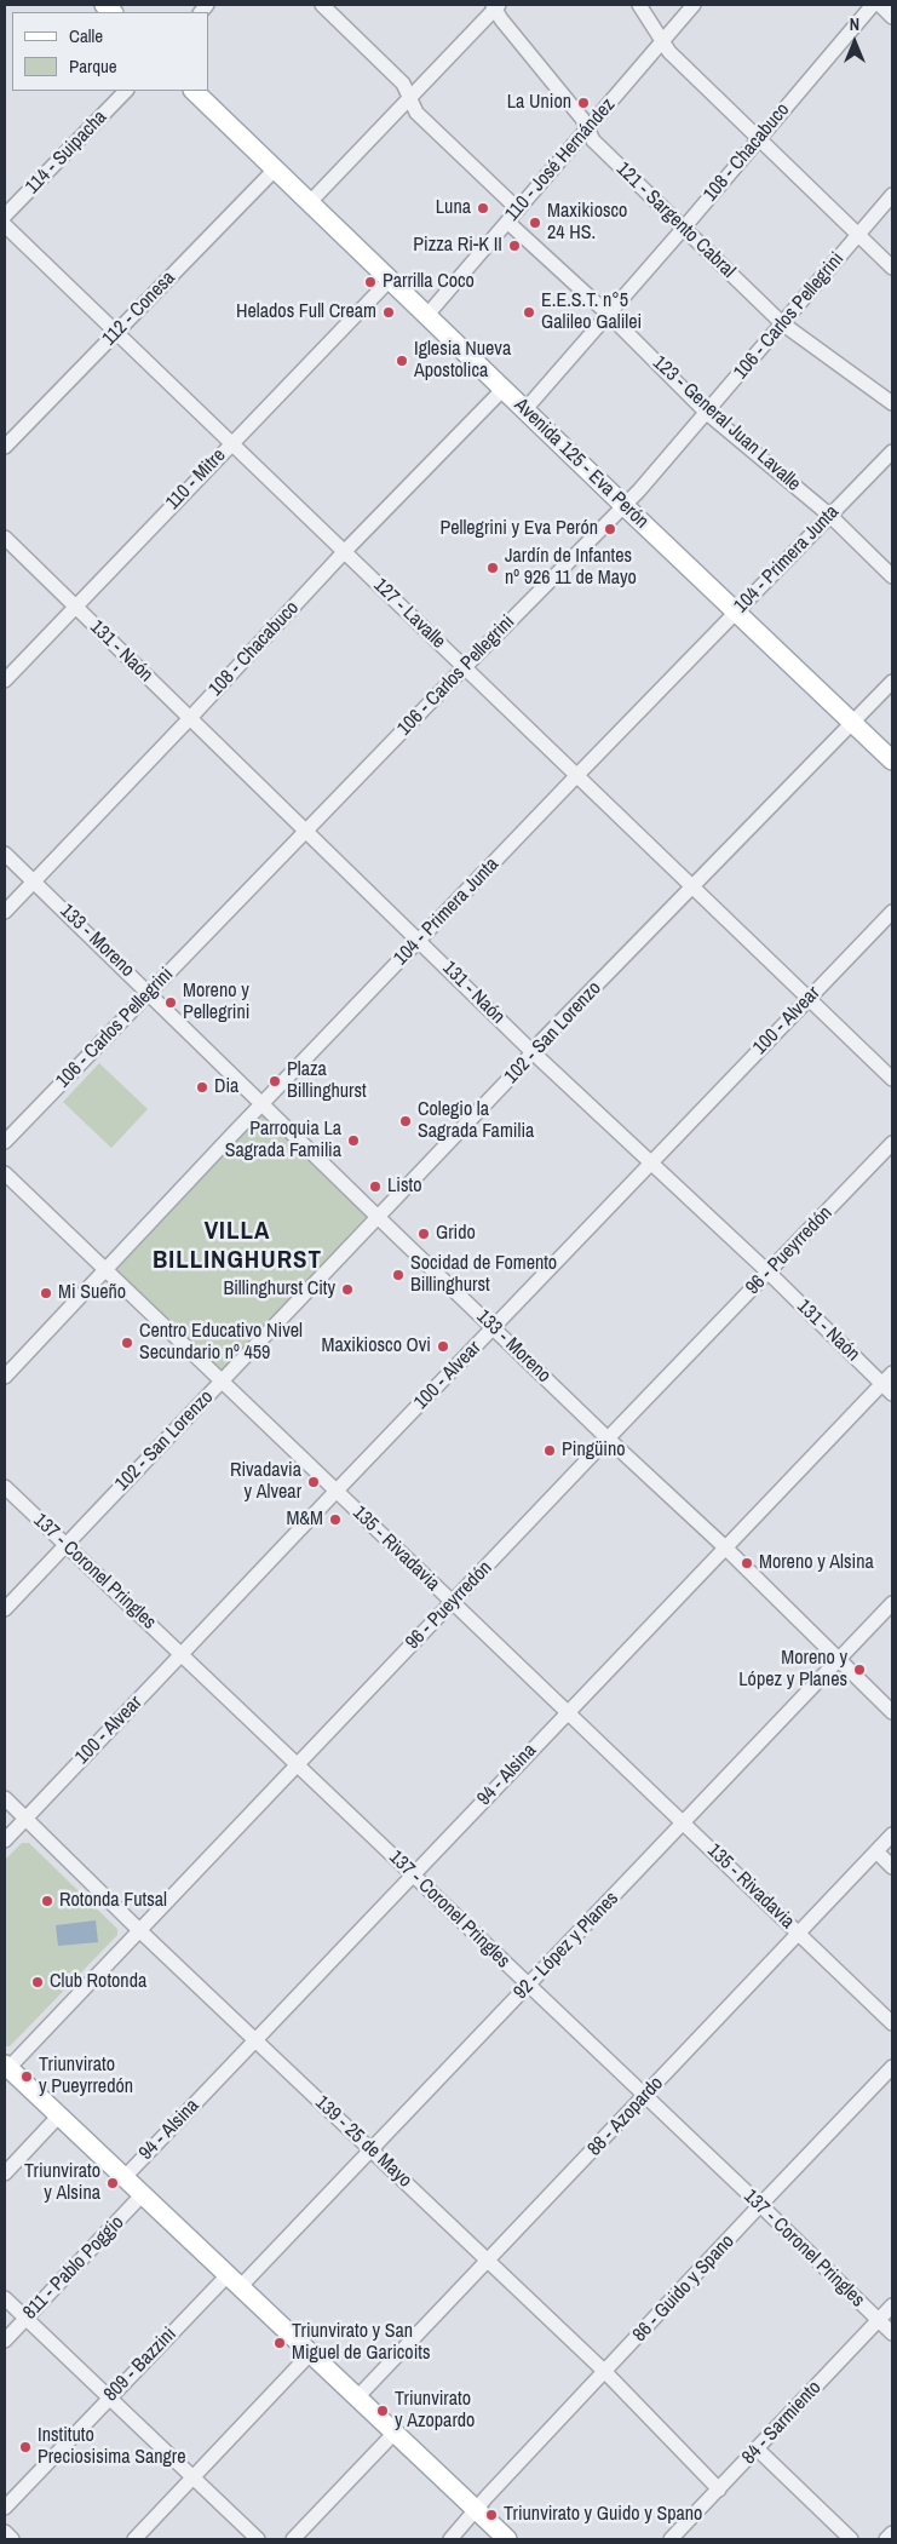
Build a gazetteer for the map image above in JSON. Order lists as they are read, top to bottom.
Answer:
{
  "streets": {
    "main road": ["Avenida 125 - Eva Perón"],
    "street": [
      "114 - Suipacha",
      "108 - Chacabuco",
      "110 - José Hernández",
      "121 - Sargento Cabral",
      "112 - Conesa",
      "106 - Carlos Pellegrini",
      "123 - General Juan Lavalle",
      "110 - Mitre",
      "104 - Primera Junta",
      "127 - Lavalle",
      "131 - Naón",
      "133 - Moreno",
      "100 - Alvear",
      "102 - San Lorenzo",
      "96 - Pueyrredón",
      "135 - Rivadavia",
      "137 - Coronel Pringles",
      "94 - Alsina",
      "92 - López y Planes",
      "88 - Azopardo",
      "139 - 25 de Mayo",
      "811 - Pablo Poggio",
      "86 - Guido y Spano",
      "809 - Bazzini",
      "84 - Sarmiento"
    ]
  },
  "crossings": [
    ["108 - Chacabuco", "121 - Sargento Cabral"],
    ["108 - Chacabuco", "123 - General Juan Lavalle"],
    ["108 - Chacabuco", "Avenida 125 - Eva Perón"],
    ["108 - Chacabuco", "127 - Lavalle"],
    ["108 - Chacabuco", "131 - Naón"],
    ["108 - Chacabuco", "133 - Moreno"],
    ["110 - José Hernández", "121 - Sargento Cabral"],
    ["110 - José Hernández", "123 - General Juan Lavalle"],
    ["110 - José Hernández", "Avenida 125 - Eva Perón"],
    ["121 - Sargento Cabral", "106 - Carlos Pellegrini"],
    ["112 - Conesa", "Avenida 125 - Eva Perón"],
    ["112 - Conesa", "127 - Lavalle"],
    ["106 - Carlos Pellegrini", "123 - General Juan Lavalle"],
    ["106 - Carlos Pellegrini", "Avenida 125 - Eva Perón"],
    ["106 - Carlos Pellegrini", "127 - Lavalle"],
    ["106 - Carlos Pellegrini", "131 - Naón"],
    ["106 - Carlos Pellegrini", "133 - Moreno"],
    ["123 - General Juan Lavalle", "104 - Primera Junta"],
    ["Avenida 125 - Eva Perón", "110 - Mitre"],
    ["Avenida 125 - Eva Perón", "104 - Primera Junta"],
    ["Avenida 125 - Eva Perón", "102 - San Lorenzo"],
    ["110 - Mitre", "127 - Lavalle"],
    ["110 - Mitre", "131 - Naón"],
    ["104 - Primera Junta", "127 - Lavalle"],
    ["104 - Primera Junta", "131 - Naón"],
    ["104 - Primera Junta", "133 - Moreno"],
    ["104 - Primera Junta", "135 - Rivadavia"],
    ["127 - Lavalle", "100 - Alvear"],
    ["127 - Lavalle", "102 - San Lorenzo"],
    ["131 - Naón", "100 - Alvear"],
    ["131 - Naón", "102 - San Lorenzo"],
    ["131 - Naón", "96 - Pueyrredón"],
    ["131 - Naón", "94 - Alsina"],
    ["133 - Moreno", "100 - Alvear"],
    ["133 - Moreno", "102 - San Lorenzo"],
    ["133 - Moreno", "96 - Pueyrredón"],
    ["133 - Moreno", "94 - Alsina"],
    ["133 - Moreno", "92 - López y Planes"],
    ["100 - Alvear", "135 - Rivadavia"],
    ["100 - Alvear", "137 - Coronel Pringles"],
    ["100 - Alvear", "139 - 25 de Mayo"],
    ["102 - San Lorenzo", "135 - Rivadavia"],
    ["102 - San Lorenzo", "137 - Coronel Pringles"],
    ["96 - Pueyrredón", "135 - Rivadavia"],
    ["96 - Pueyrredón", "137 - Coronel Pringles"],
    ["96 - Pueyrredón", "139 - 25 de Mayo"],
    ["135 - Rivadavia", "94 - Alsina"],
    ["135 - Rivadavia", "92 - López y Planes"],
    ["135 - Rivadavia", "88 - Azopardo"],
    ["137 - Coronel Pringles", "94 - Alsina"],
    ["137 - Coronel Pringles", "92 - López y Planes"],
    ["137 - Coronel Pringles", "88 - Azopardo"],
    ["137 - Coronel Pringles", "86 - Guido y Spano"],
    ["137 - Coronel Pringles", "84 - Sarmiento"],
    ["94 - Alsina", "139 - 25 de Mayo"],
    ["92 - López y Planes", "139 - 25 de Mayo"],
    ["92 - López y Planes", "809 - Bazzini"],
    ["88 - Azopardo", "139 - 25 de Mayo"],
    ["139 - 25 de Mayo", "86 - Guido y Spano"],
    ["139 - 25 de Mayo", "84 - Sarmiento"]
  ],
  "districts": ["VILLA BILLINGHURST"],
  "places": [
    "La Union",
    "Luna",
    "Maxikiosco 24 HS.",
    "Pizza Ri-K II",
    "Parrilla Coco",
    "Helados Full Cream",
    "E.E.S.T. n°5 Galileo Galilei",
    "Iglesia Nueva Apostolica",
    "Pellegrini y Eva Perón",
    "Jardín de Infantes nº 926 11 de Mayo",
    "Moreno y Pellegrini",
    "Plaza Billinghurst",
    "Dia",
    "Colegio la Sagrada Familia",
    "Parroquia La Sagrada Familia",
    "Listo",
    "Grido",
    "Socidad de Fomento Billinghurst",
    "Billinghurst City",
    "Mi Sueño",
    "Centro Educativo Nivel Secundario nº 459",
    "Maxikiosco Ovi",
    "Pingüino",
    "Rivadavia y Alvear",
    "M&M",
    "Moreno y Alsina",
    "Moreno y López y Planes",
    "Rotonda Futsal",
    "Club Rotonda",
    "Triunvirato y Pueyrredón",
    "Triunvirato y Alsina",
    "Triunvirato y San Miguel de Garicoits",
    "Triunvirato y Azopardo",
    "Instituto Preciosisima Sangre",
    "Triunvirato y Guido y Spano"
  ],
  "legend": ["Calle", "Parque"],
  "north": "top"
}
